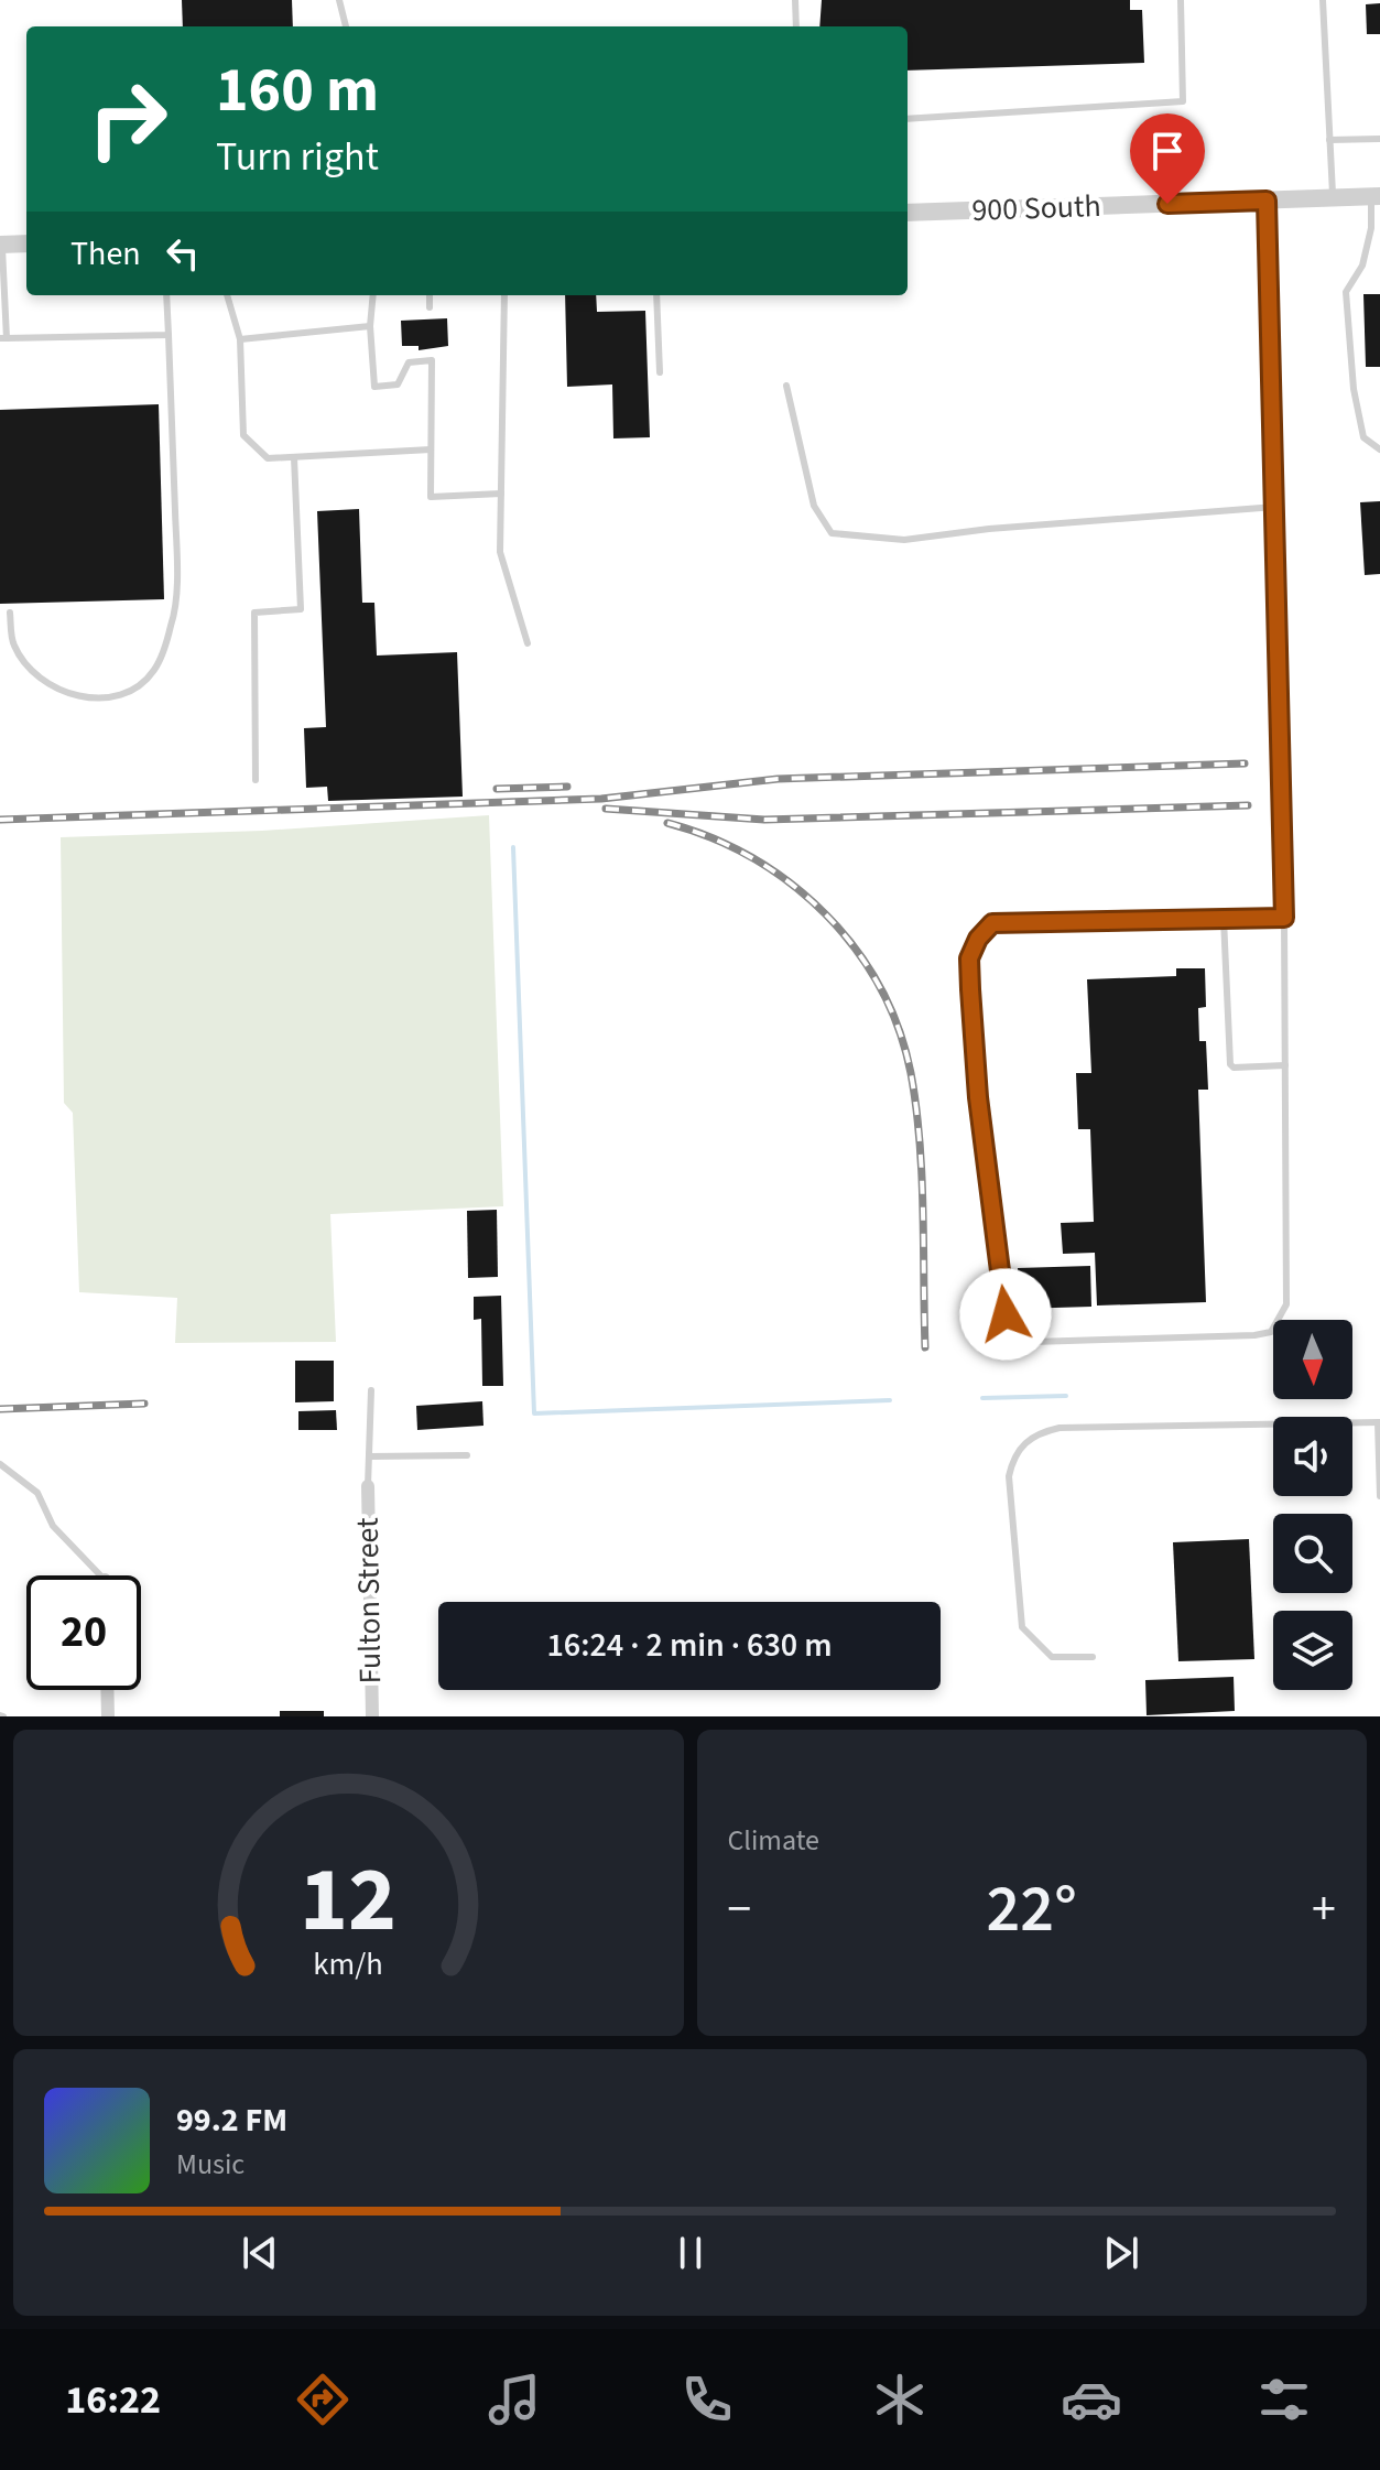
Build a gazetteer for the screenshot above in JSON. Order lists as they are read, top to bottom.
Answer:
{
  "streets": {
    "street": ["900 South", "Fulton Street"]
  },
  "north": "bottom",
  "page": {
    "turn": ["160 m", "Turn right"],
    "then": "Then",
    "limit": "20",
    "trip": "16:24 · 2 min · 630 m",
    "tile": "Climate",
    "heat": ["−", "22°", "+"],
    "song": ["99.2 FM", "Music"],
    "tabs": "16:22",
    "gauge": ["12", "km/h"]
  }
}
